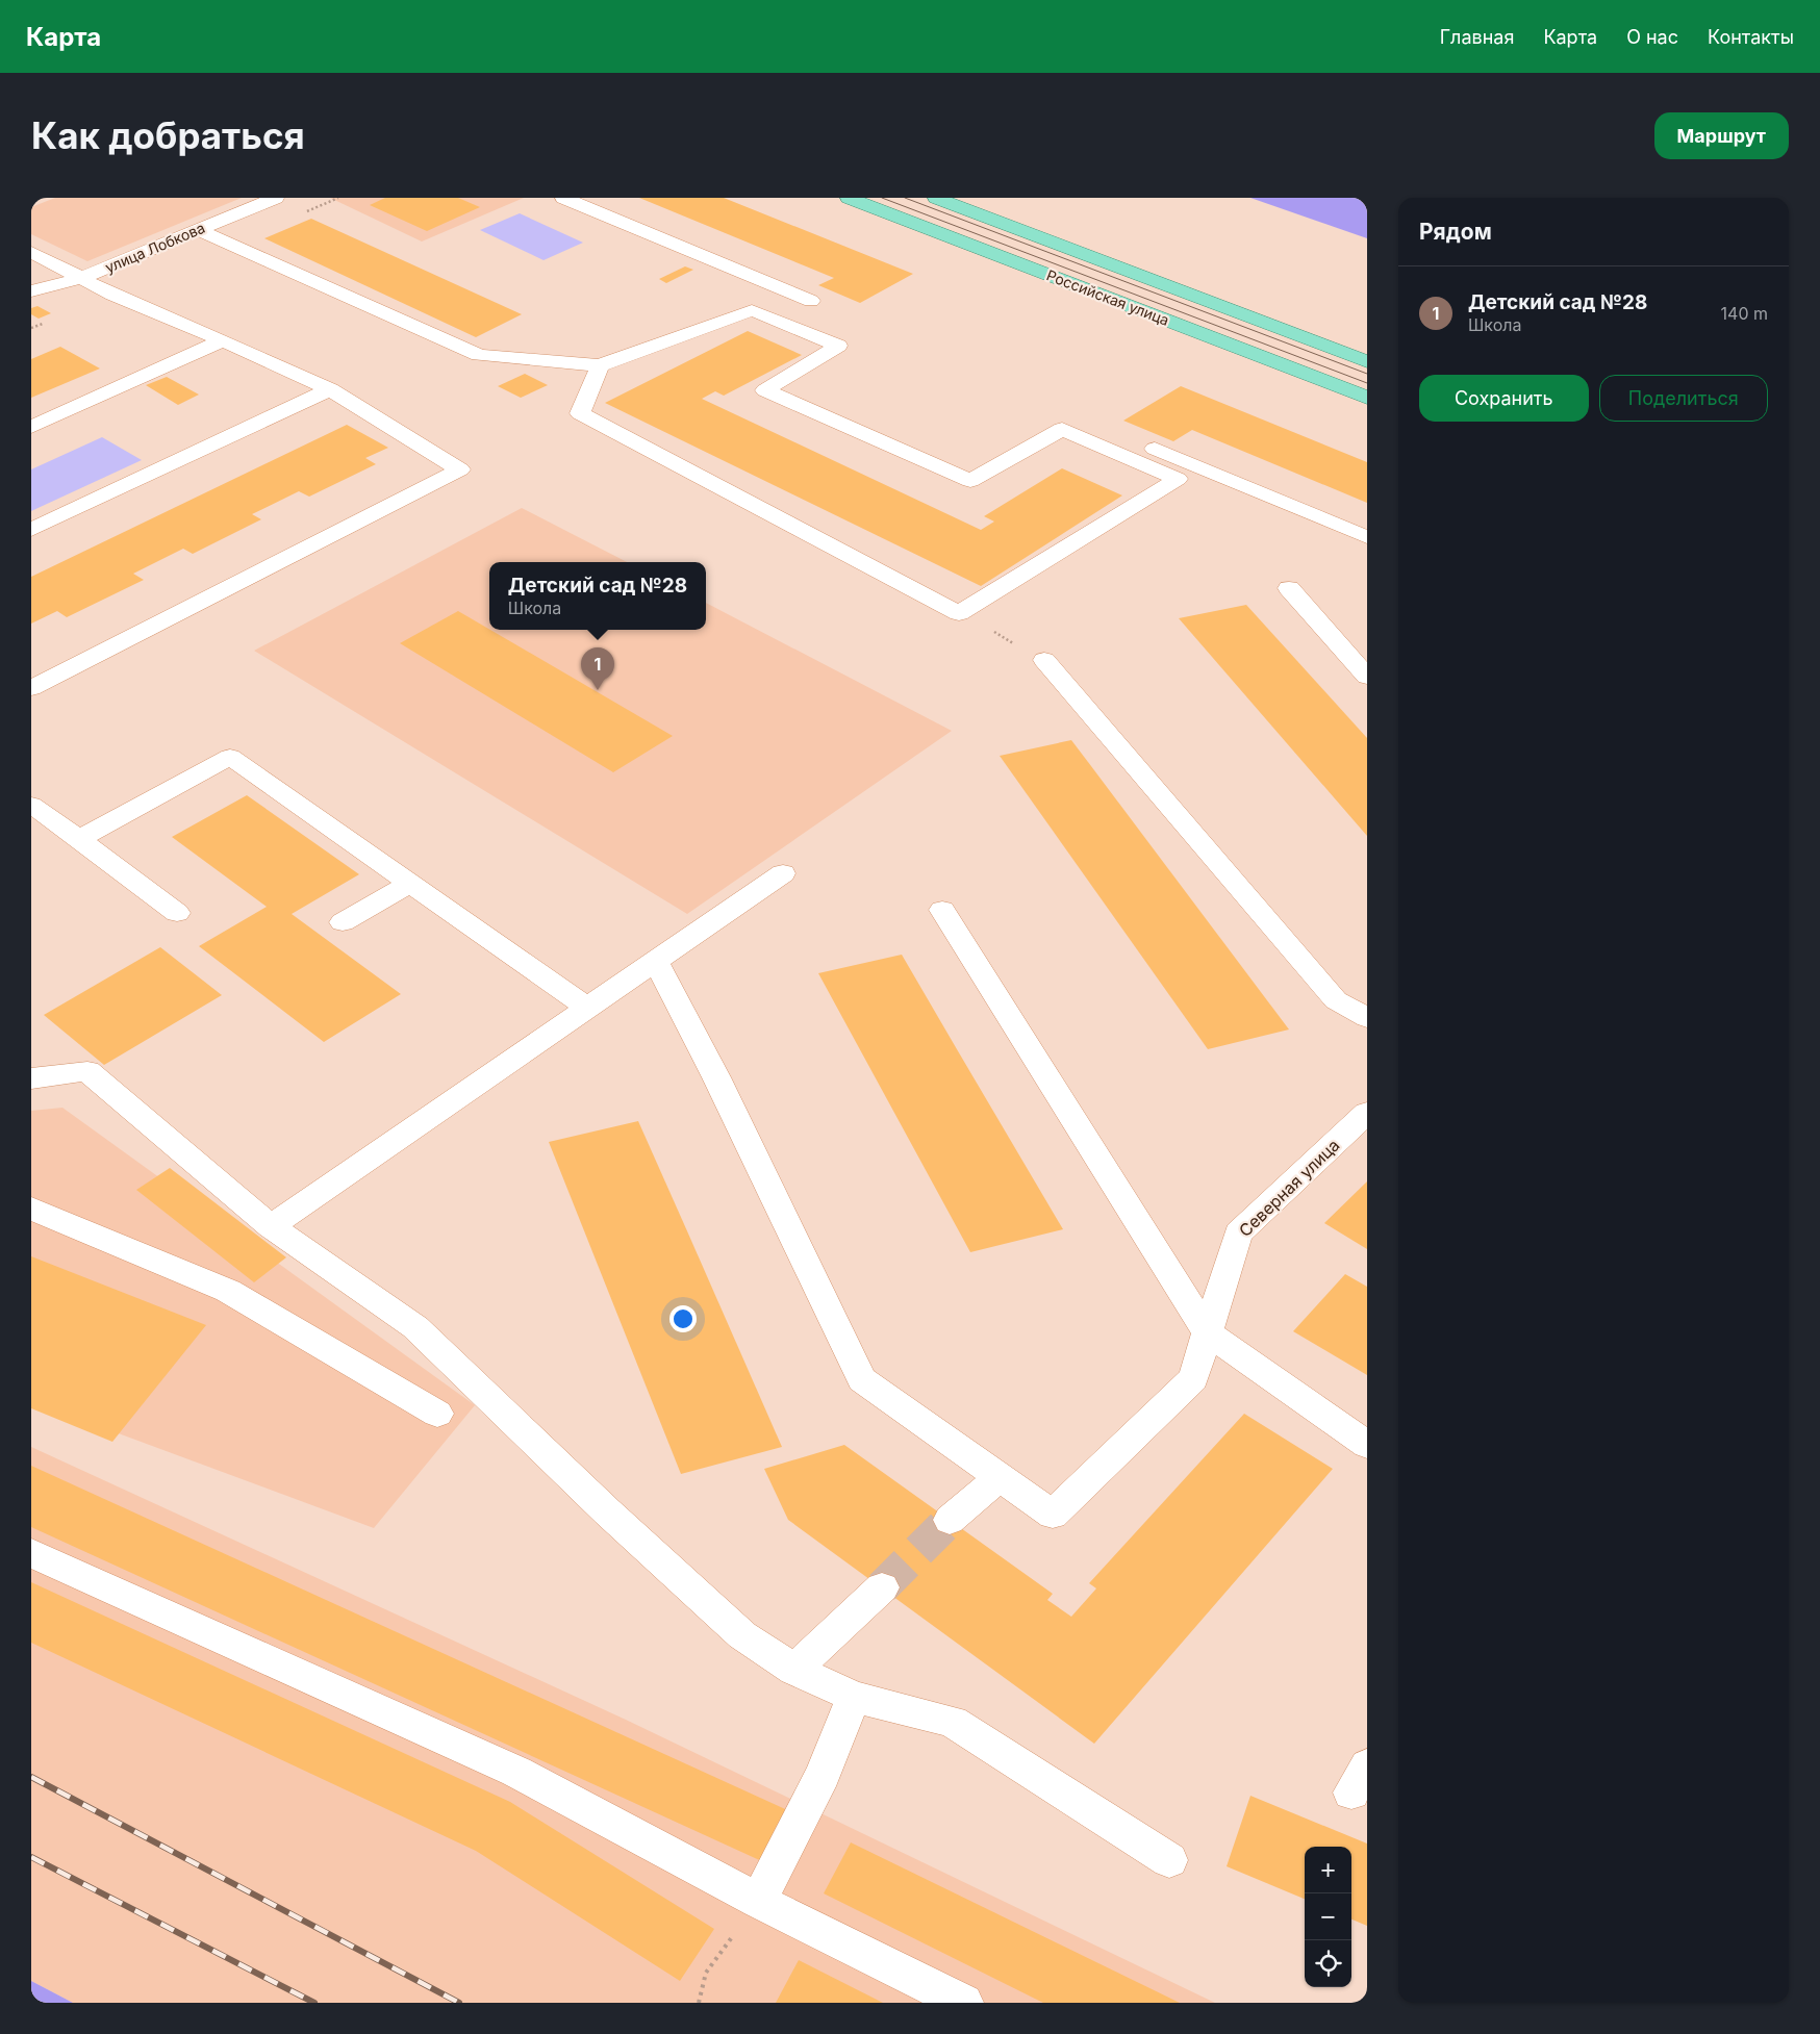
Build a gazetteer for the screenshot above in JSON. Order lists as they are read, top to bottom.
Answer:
{
  "streets": {
    "main road": ["Российская улица"],
    "street": ["улица Лобкова", "Северная улица"]
  },
  "page": {
    "header": "Карта",
    "nav": [
      "Главная",
      "Карта",
      "О нас",
      "Контакты"
    ],
    "buttons": [
      "Маршрут",
      ["Сохранить", "Поделиться"]
    ],
    "title": "Как добраться",
    "heading": "Рядом",
    "list": [
      {
        "mark": "1",
        "name": "Детский сад №28",
        "note": "Школа",
        "value": "140 m"
      }
    ],
    "popup": ["Детский сад №28", "Школа"],
    "pins": "1",
    "map_buttons": ["+", "−"]
  }
}
